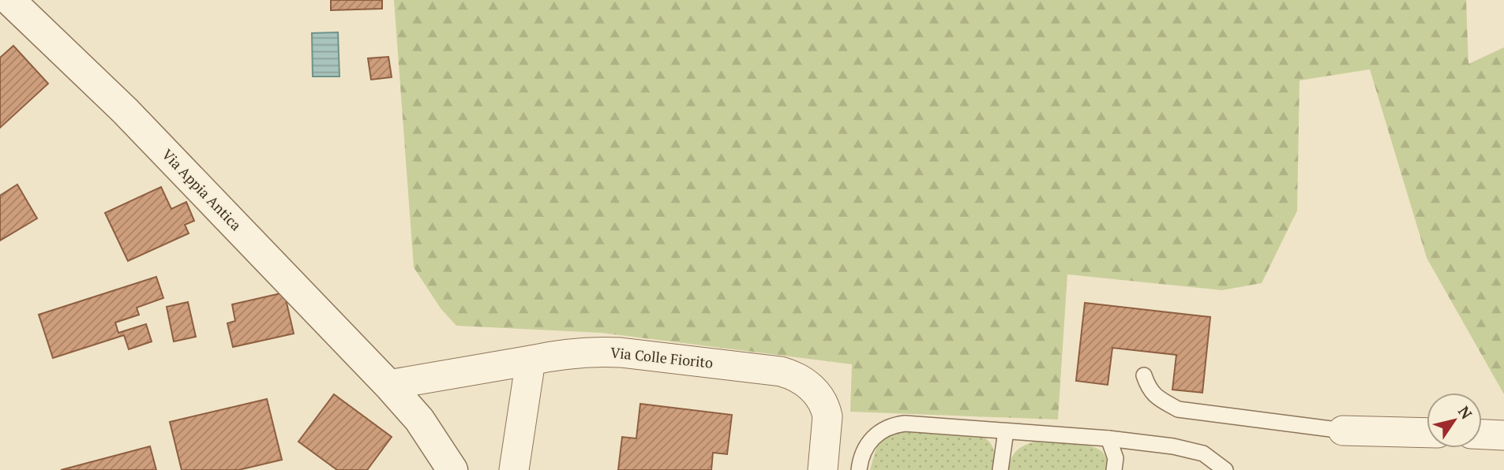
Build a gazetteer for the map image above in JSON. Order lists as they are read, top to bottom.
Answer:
{
  "streets": {
    "street": ["Via Appia Antica", "Via Colle Fiorito"]
  },
  "crossings": [
    ["Via Appia Antica", "Via Colle Fiorito"]
  ],
  "north": "top right"
}
